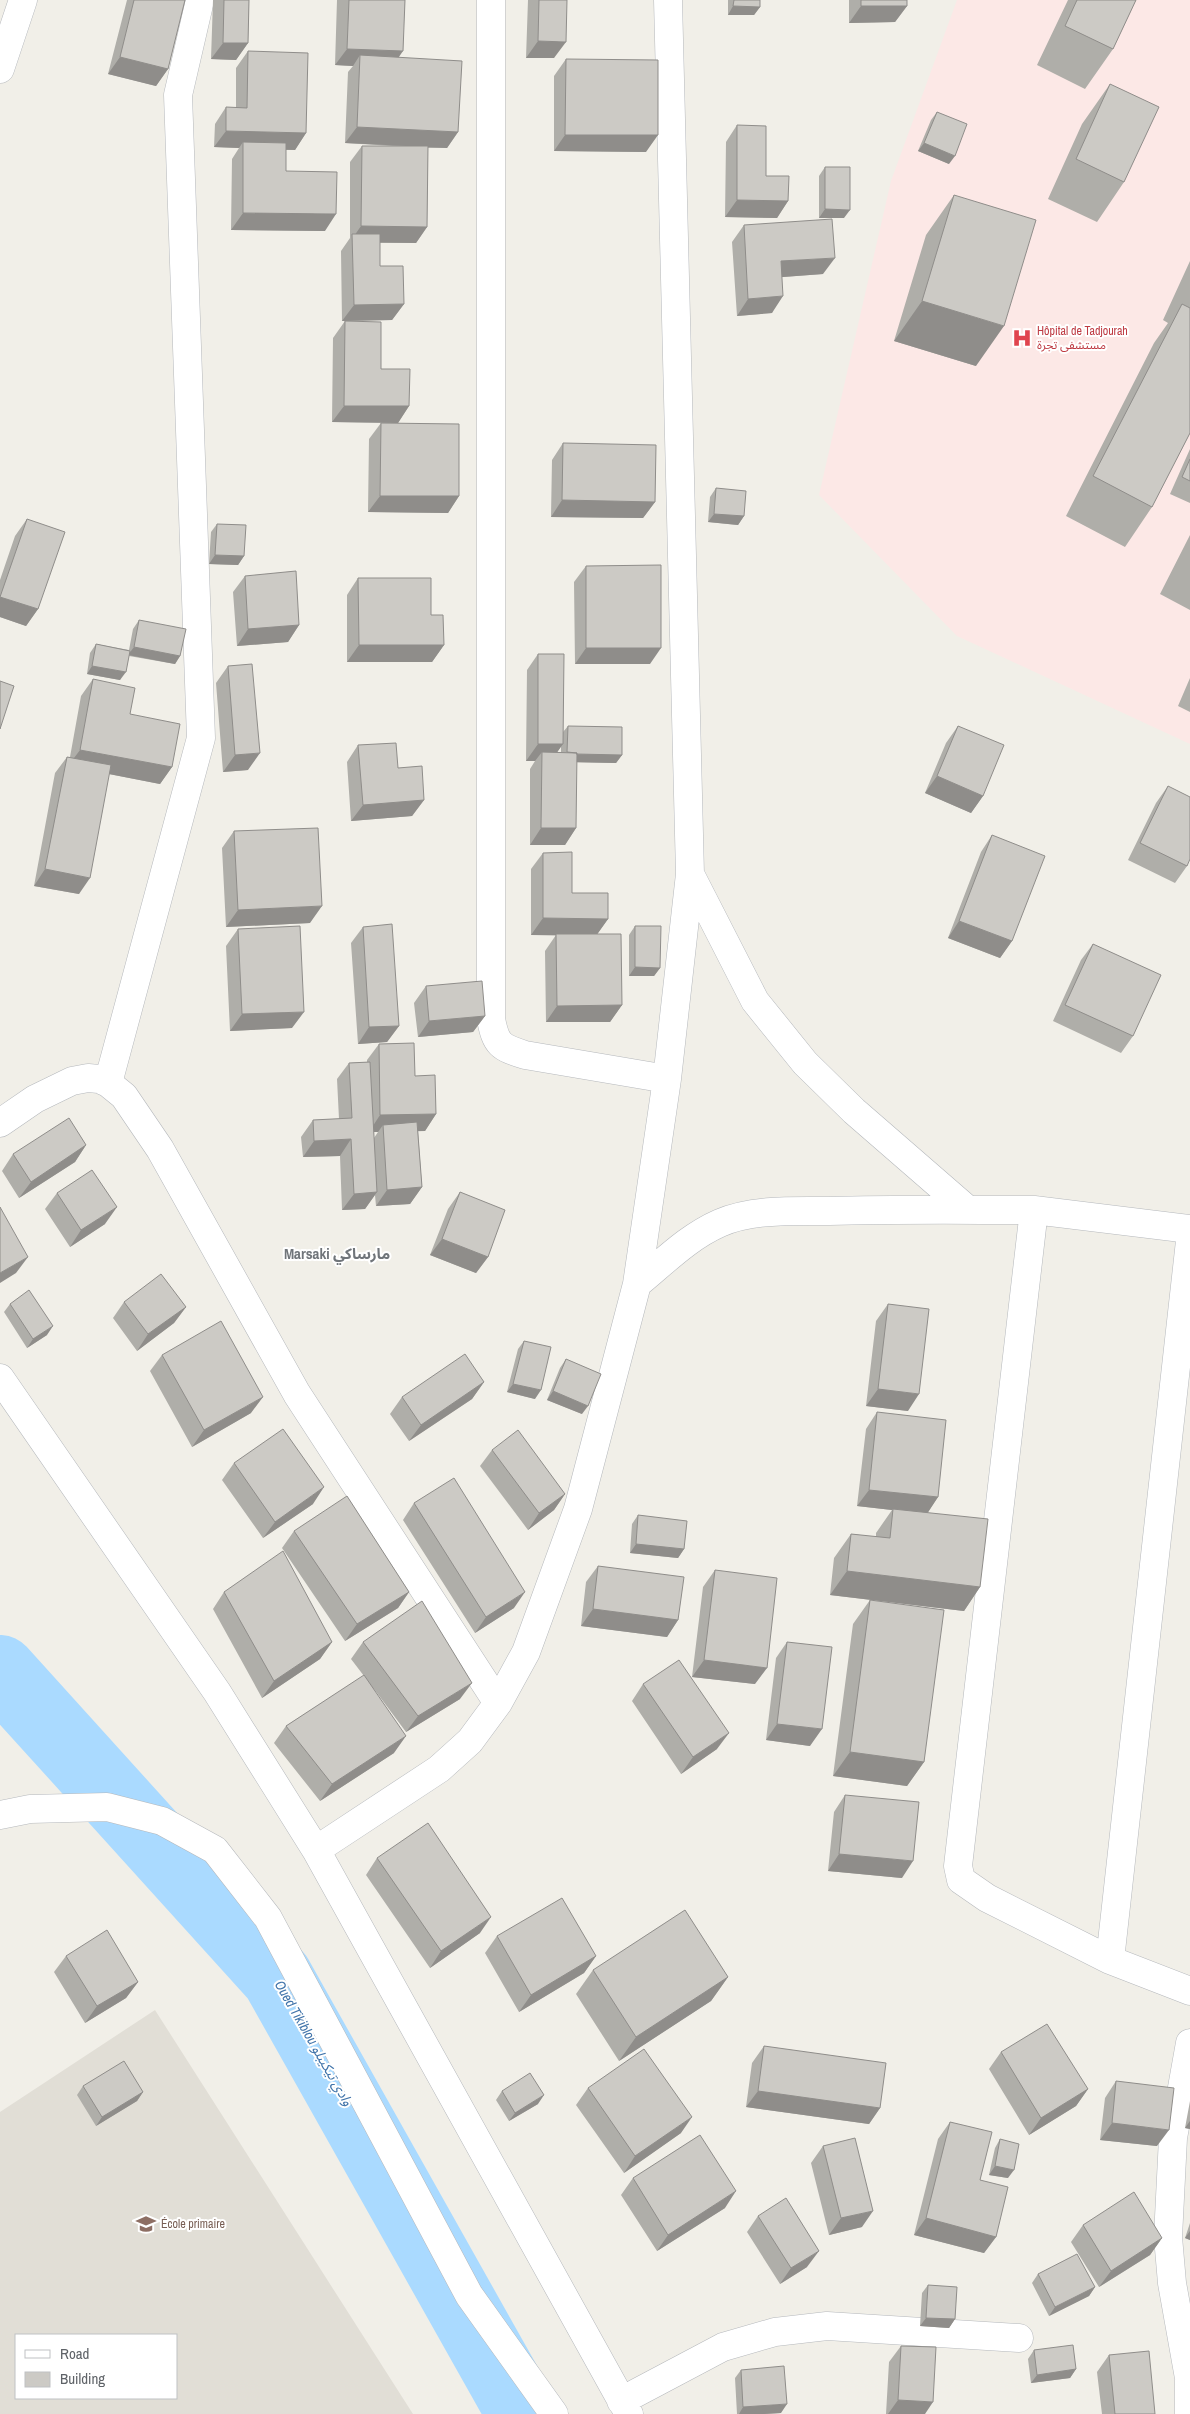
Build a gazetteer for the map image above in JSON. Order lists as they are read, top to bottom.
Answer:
{
  "districts": ["Marsaki مارساكي"],
  "water": ["Oued Tikiblou وادي تيكيبلو"],
  "places": {
    "hospital": ["Hôpital de Tadjourah مستشفى تجرة"],
    "school or university": ["École primaire"]
  },
  "legend": ["Road", "Building"]
}
